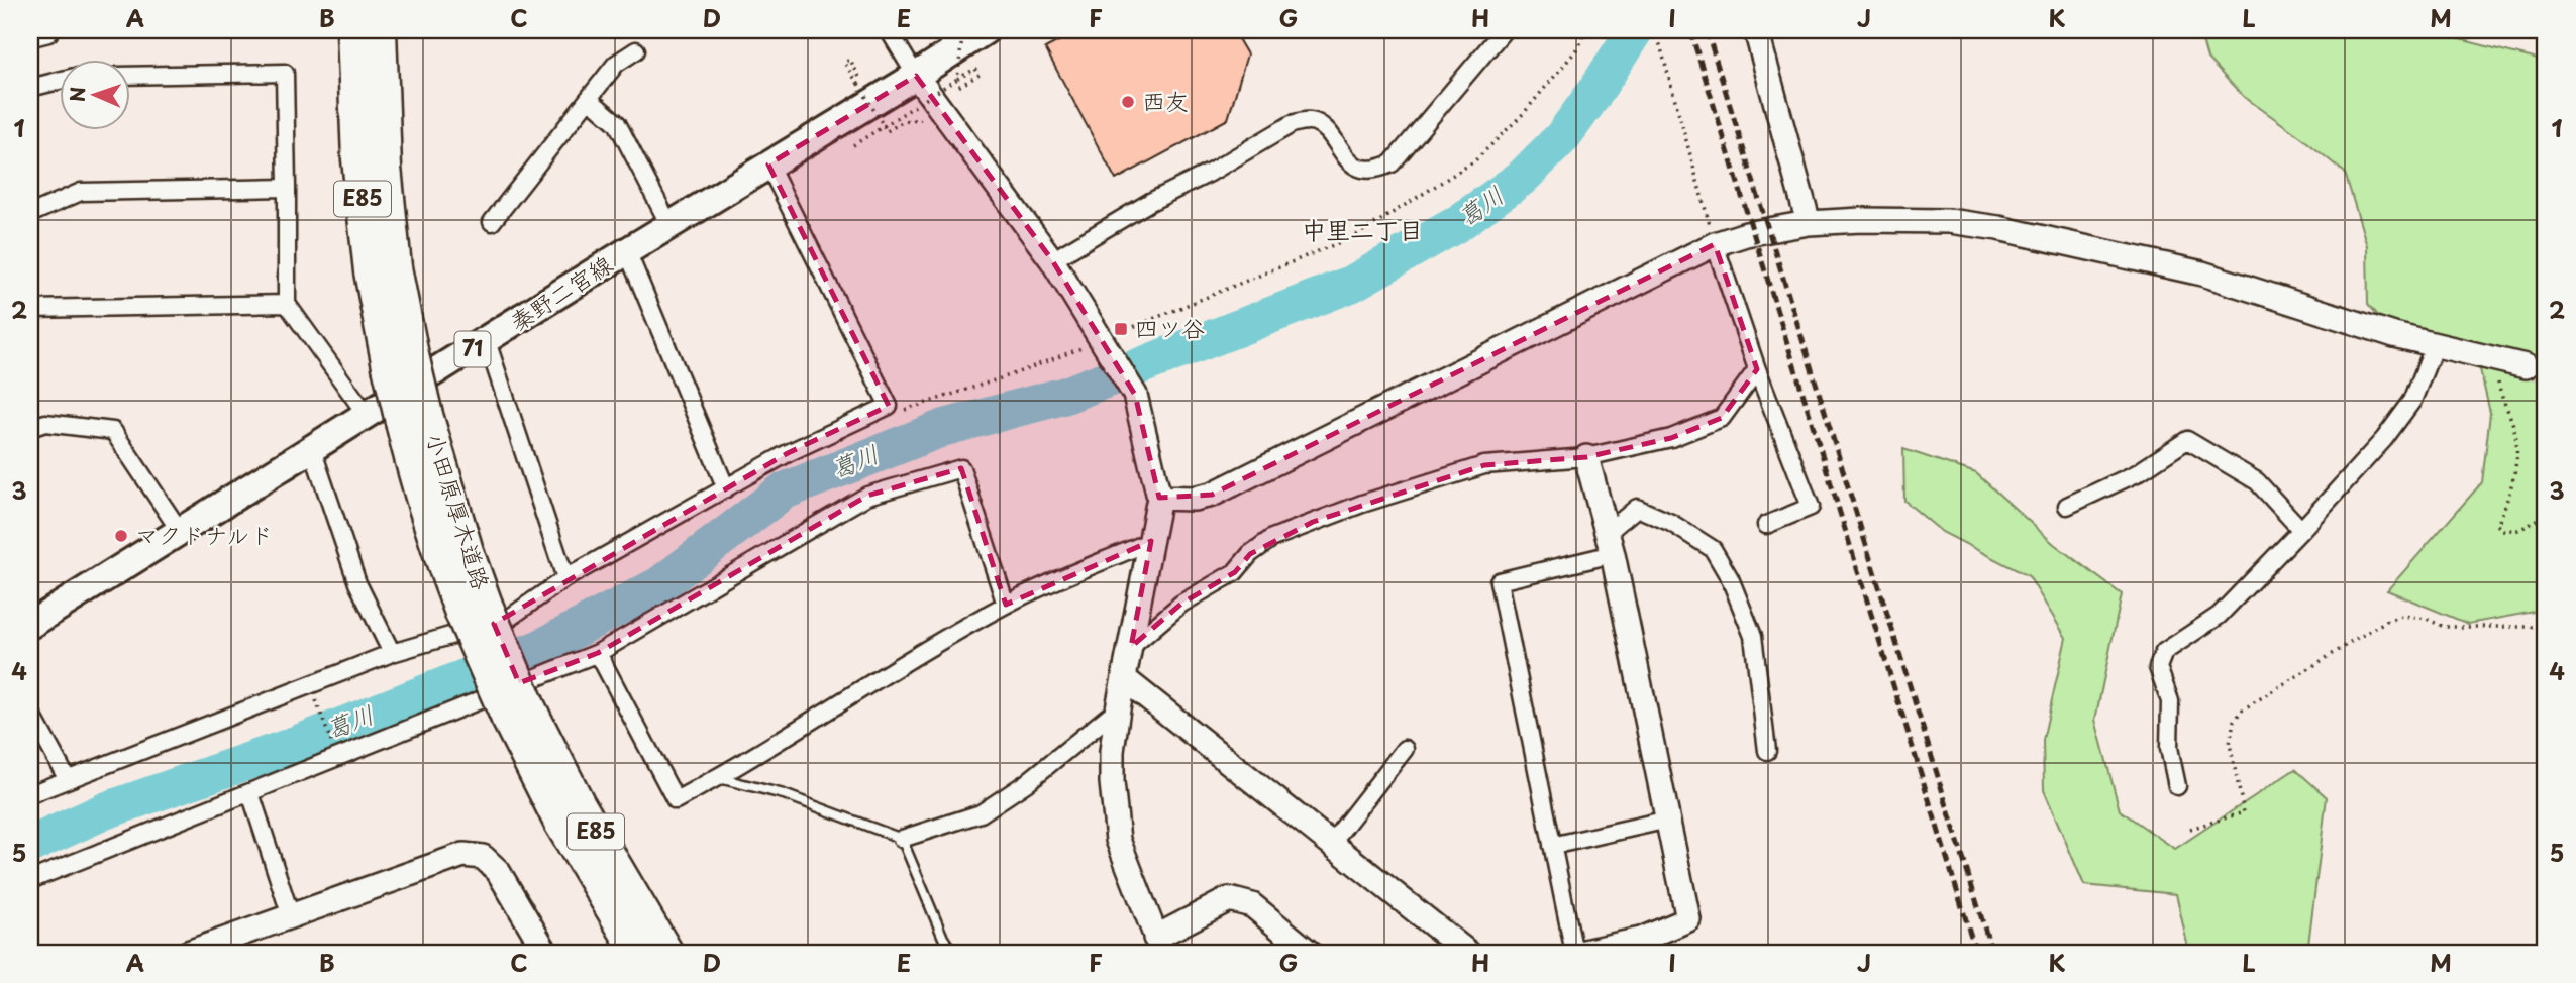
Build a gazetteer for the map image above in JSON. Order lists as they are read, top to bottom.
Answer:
{
  "streets": {
    "highway": ["E85", "小田原厚木道路"],
    "main road": ["秦野二宮線", "71"]
  },
  "districts": ["中里二丁目"],
  "water": ["葛川"],
  "places": {
    "other": ["西友", "マクドナルド"],
    "transit": ["四ツ谷"]
  },
  "north": "left",
  "grid": {
    "columns": [
      "A",
      "B",
      "C",
      "D",
      "E",
      "F",
      "G",
      "H",
      "I",
      "J",
      "K",
      "L",
      "M"
    ],
    "rows": [
      "1",
      "2",
      "3",
      "4",
      "5"
    ]
  }
}
